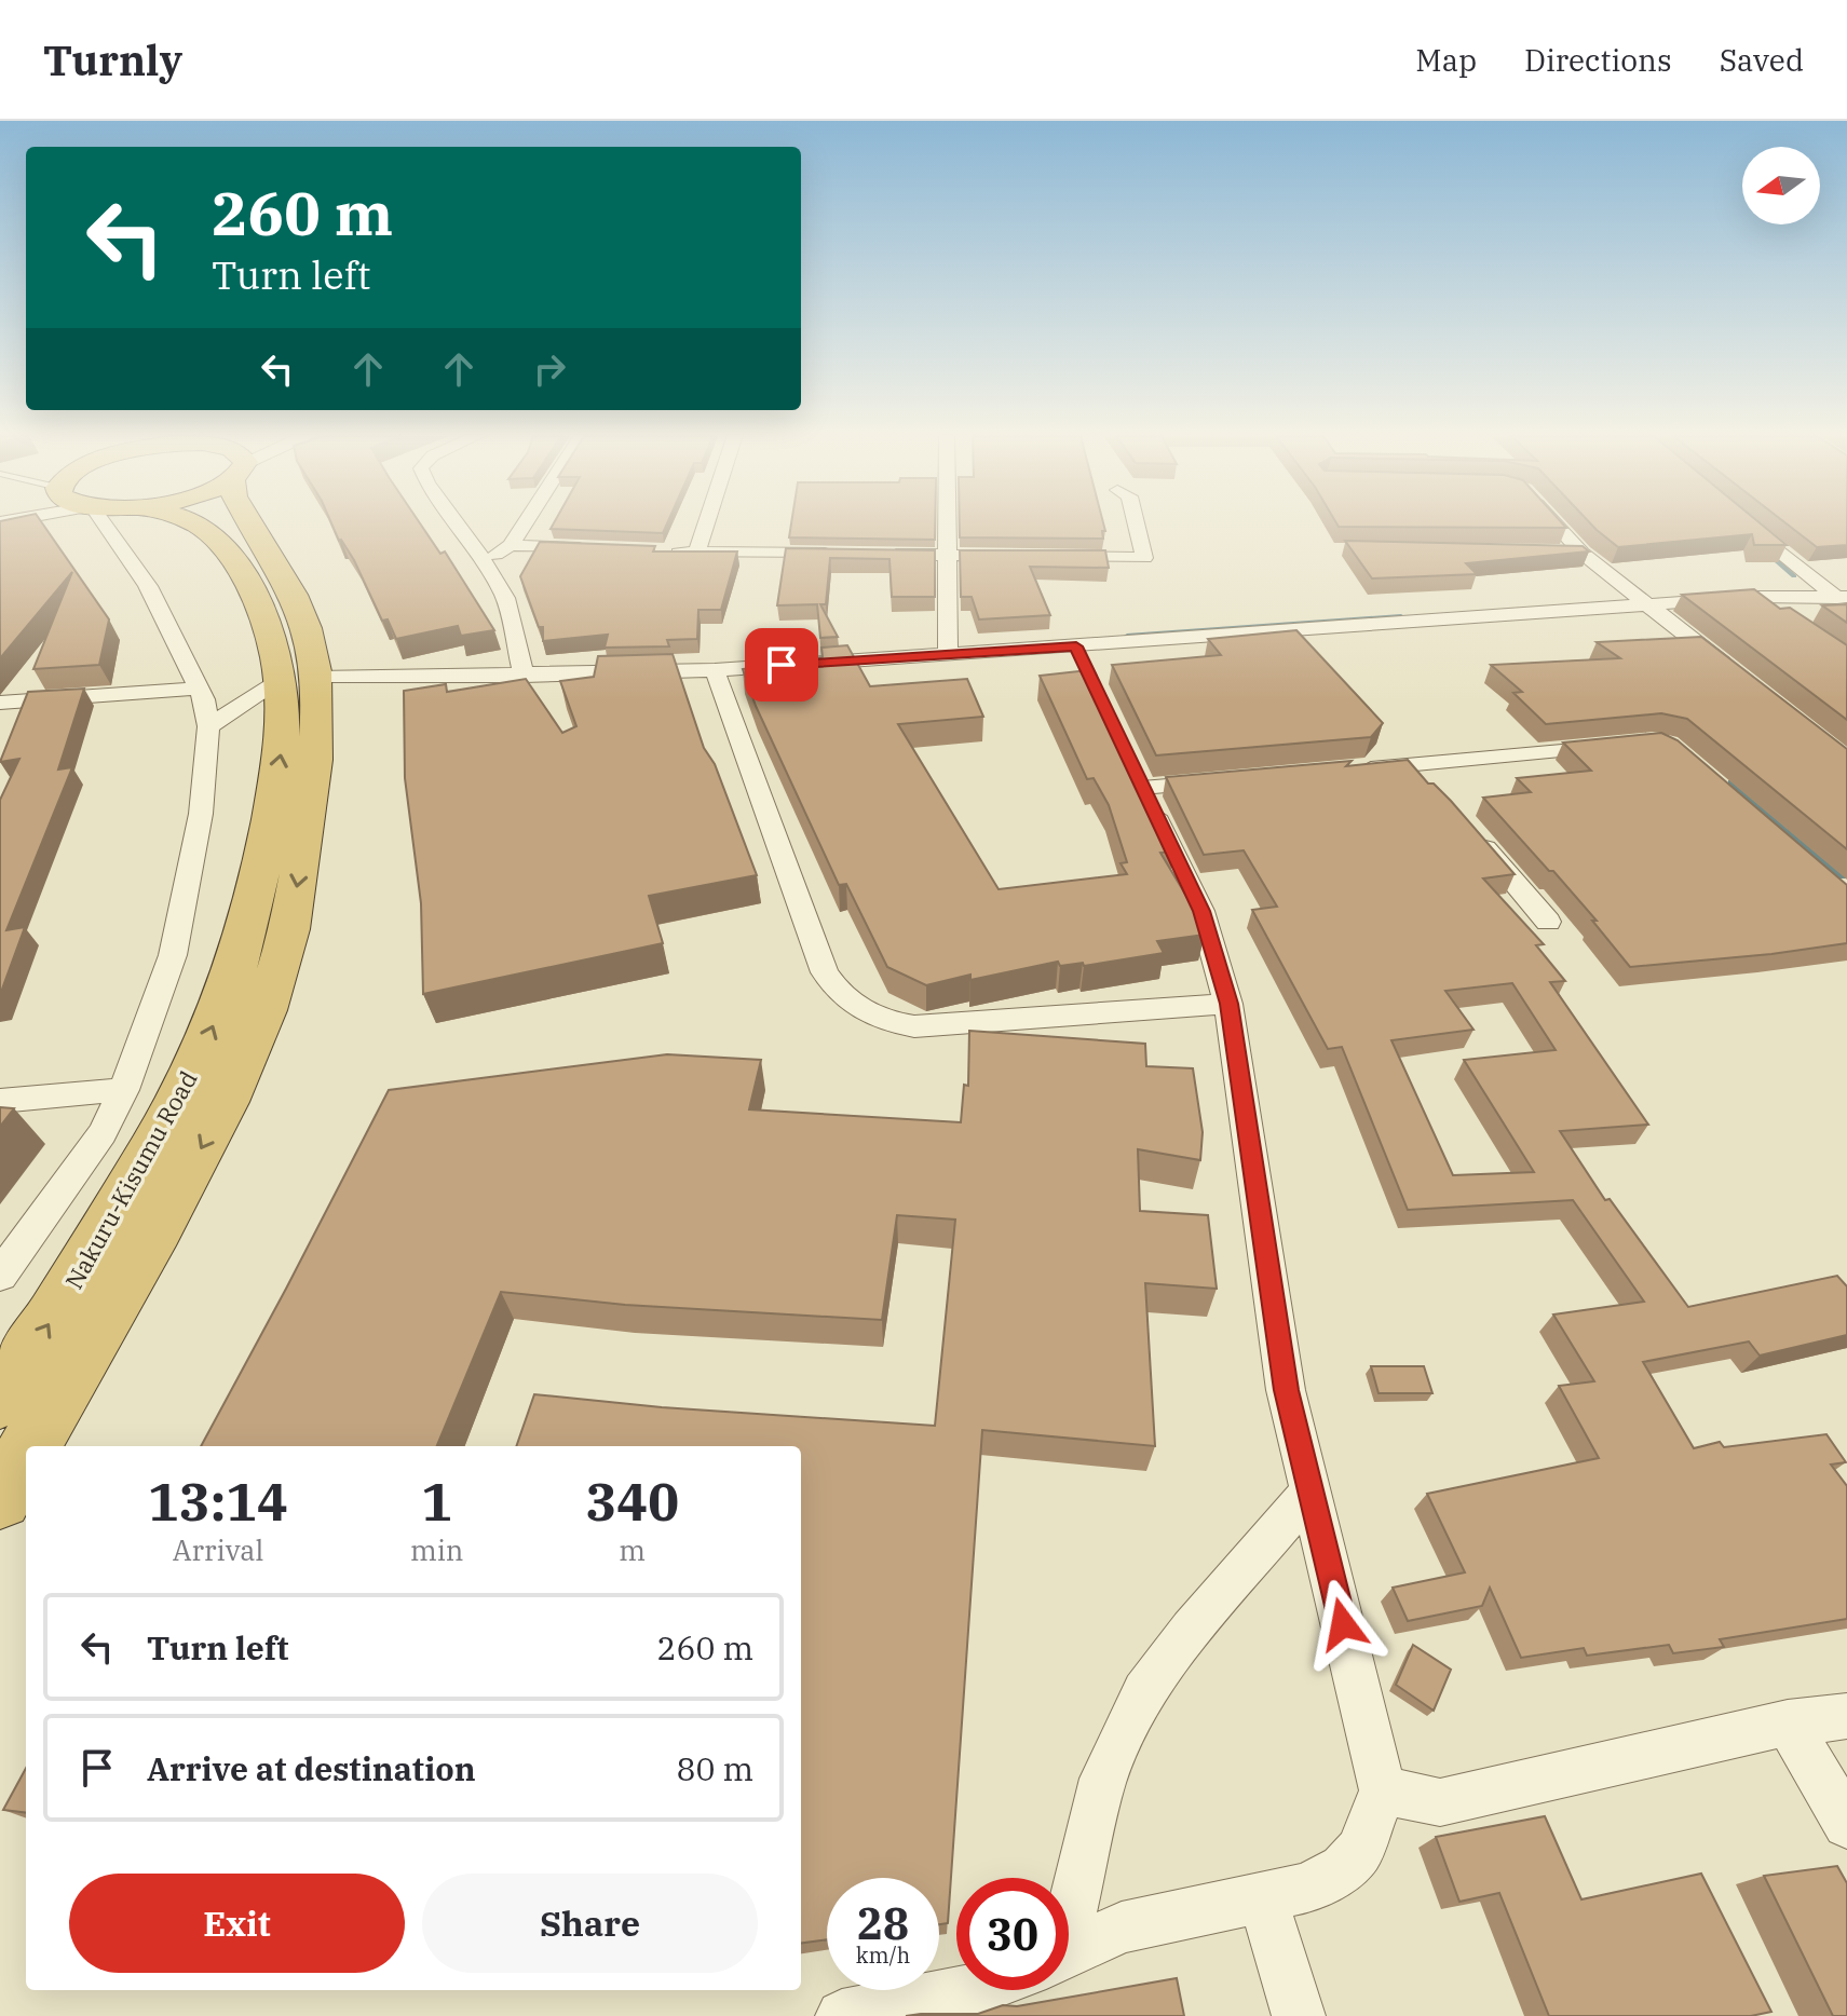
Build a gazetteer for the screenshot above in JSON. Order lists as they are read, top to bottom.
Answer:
{
  "streets": {
    "highway": ["Nakuru-Kisumu Road"]
  },
  "north": "left",
  "page": {
    "header": "Turnly",
    "nav": ["Map", "Directions", "Saved"],
    "turn": ["260 m", "Turn left"],
    "eta": [
      "13:14",
      "Arrival",
      "1",
      "min",
      "340",
      "m"
    ],
    "list": [
      {
        "name": "Turn left",
        "value": "260 m"
      },
      {
        "name": "Arrive at destination",
        "value": "80 m"
      }
    ],
    "buttons": ["Exit", "Share"],
    "speed": "28 km/h",
    "limit": "30"
  }
}
